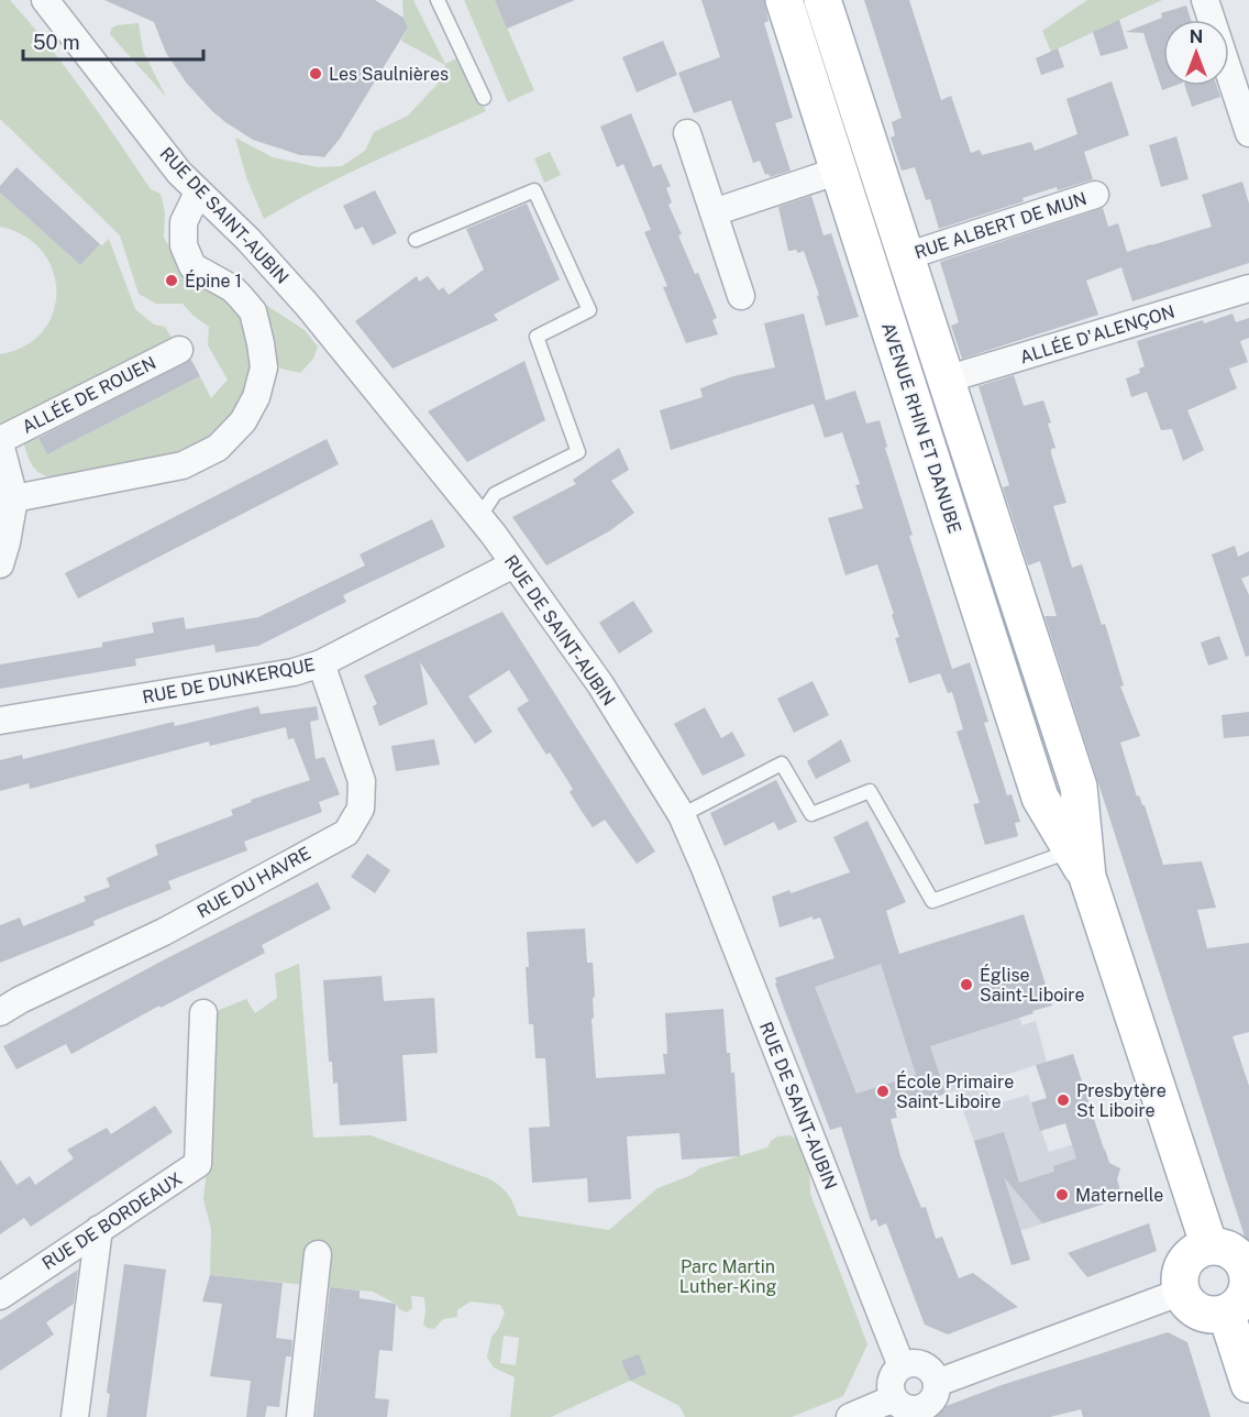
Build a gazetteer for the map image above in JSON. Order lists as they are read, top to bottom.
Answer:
{
  "streets": {
    "main road": ["AVENUE RHIN ET DANUBE"],
    "street": [
      "RUE DE SAINT-AUBIN",
      "RUE ALBERT DE MUN",
      "ALLÉE D'ALENÇON",
      "ALLÉE DE ROUEN",
      "RUE DE DUNKERQUE",
      "RUE DU HAVRE",
      "RUE DE BORDEAUX"
    ]
  },
  "crossings": [
    ["RUE DE SAINT-AUBIN", "RUE DE DUNKERQUE"],
    ["RUE DE DUNKERQUE", "RUE DU HAVRE"]
  ],
  "parks": ["Parc Martin Luther-King"],
  "places": [
    "Les Saulnières",
    "Épine 1",
    "Église Saint-Liboire",
    "École Primaire Saint-Liboire",
    "Presbytère St Liboire",
    "Maternelle"
  ],
  "scale_bar": "50 m",
  "north": "top"
}
